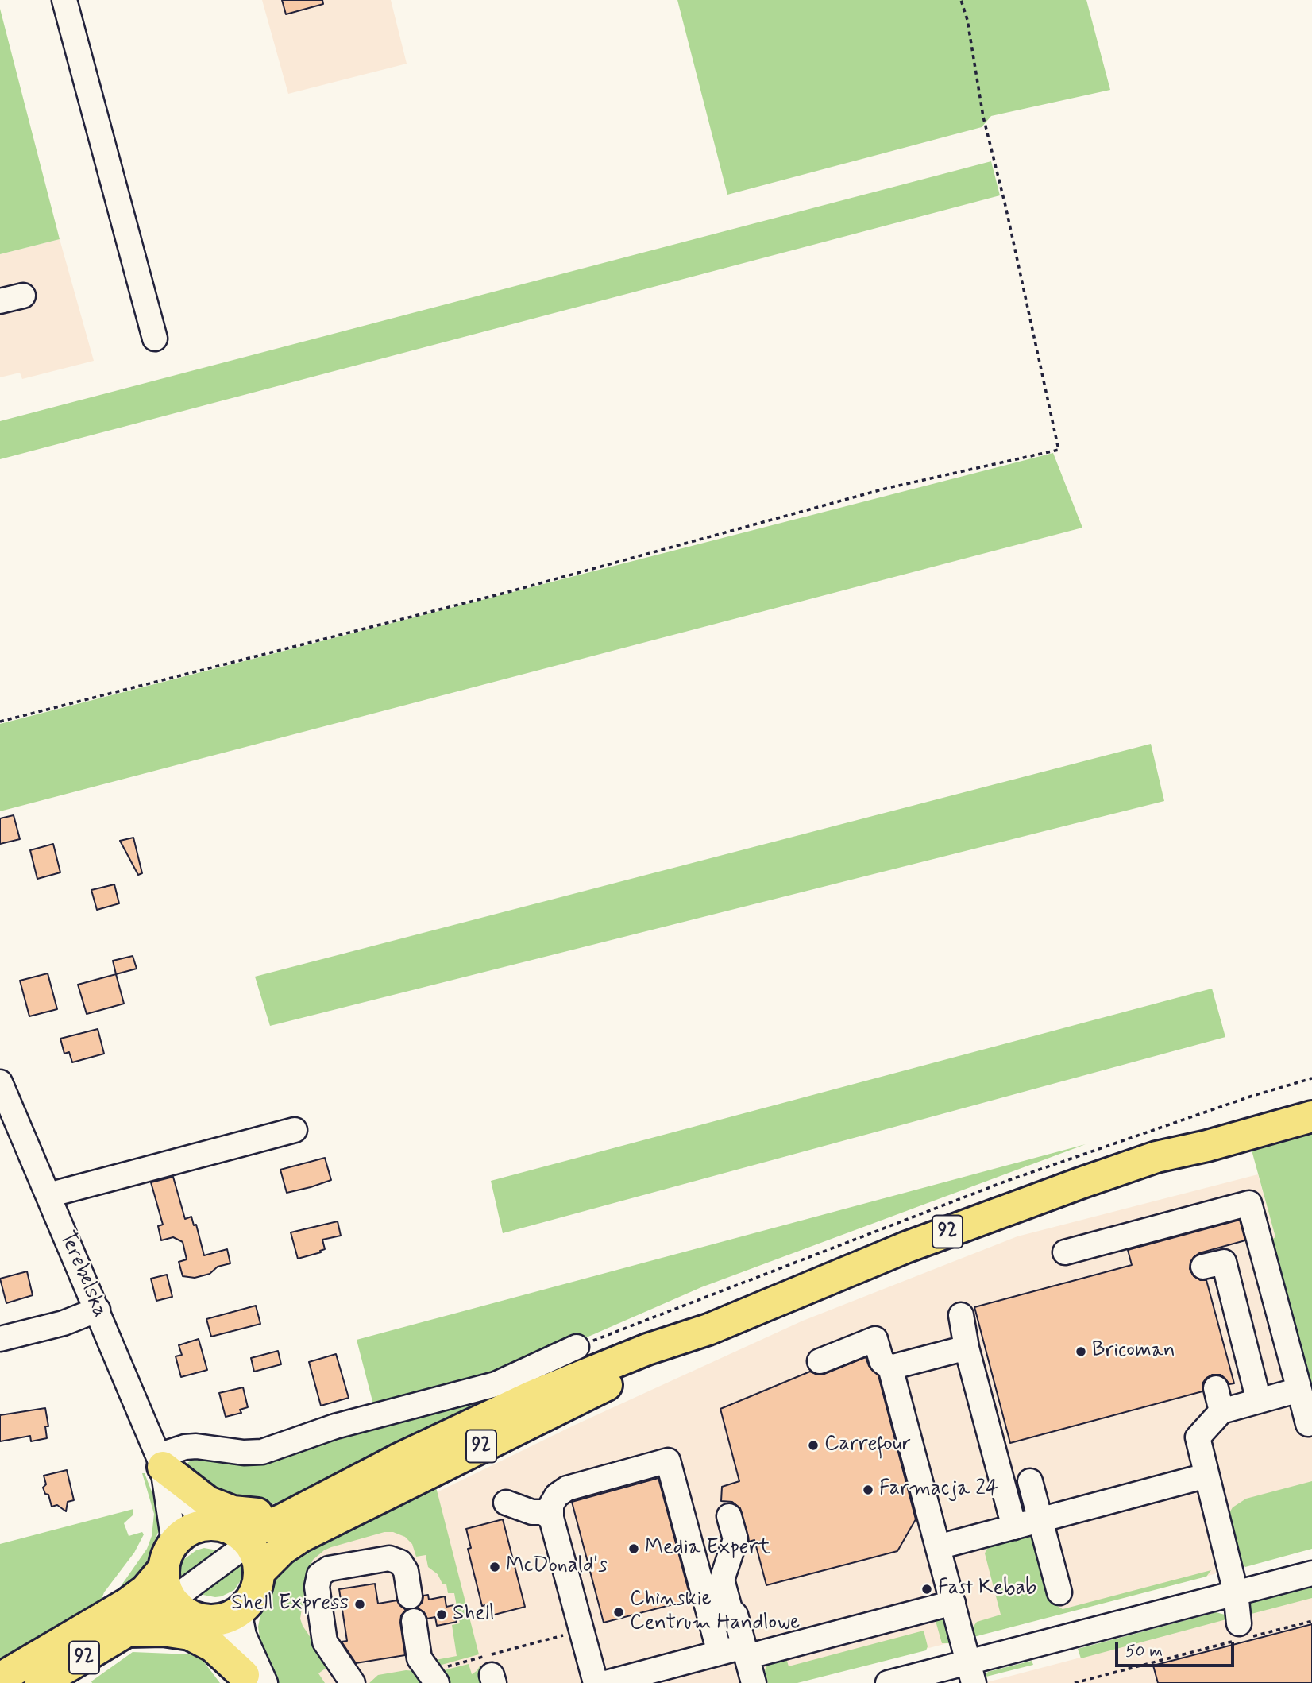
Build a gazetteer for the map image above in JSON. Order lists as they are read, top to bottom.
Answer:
{
  "streets": {
    "main road": ["92"],
    "street": ["Terebelska"]
  },
  "crossings": [
    ["92", "Terebelska"]
  ],
  "places": [
    "Bricoman",
    "Carrefour",
    "Farmacja 24",
    "Media Expert",
    "McDonald's",
    "Fast Kebab",
    "Shell Express",
    "Chinskie Centrum Handlowe",
    "Shell"
  ],
  "scale_bar": "50 m"
}
